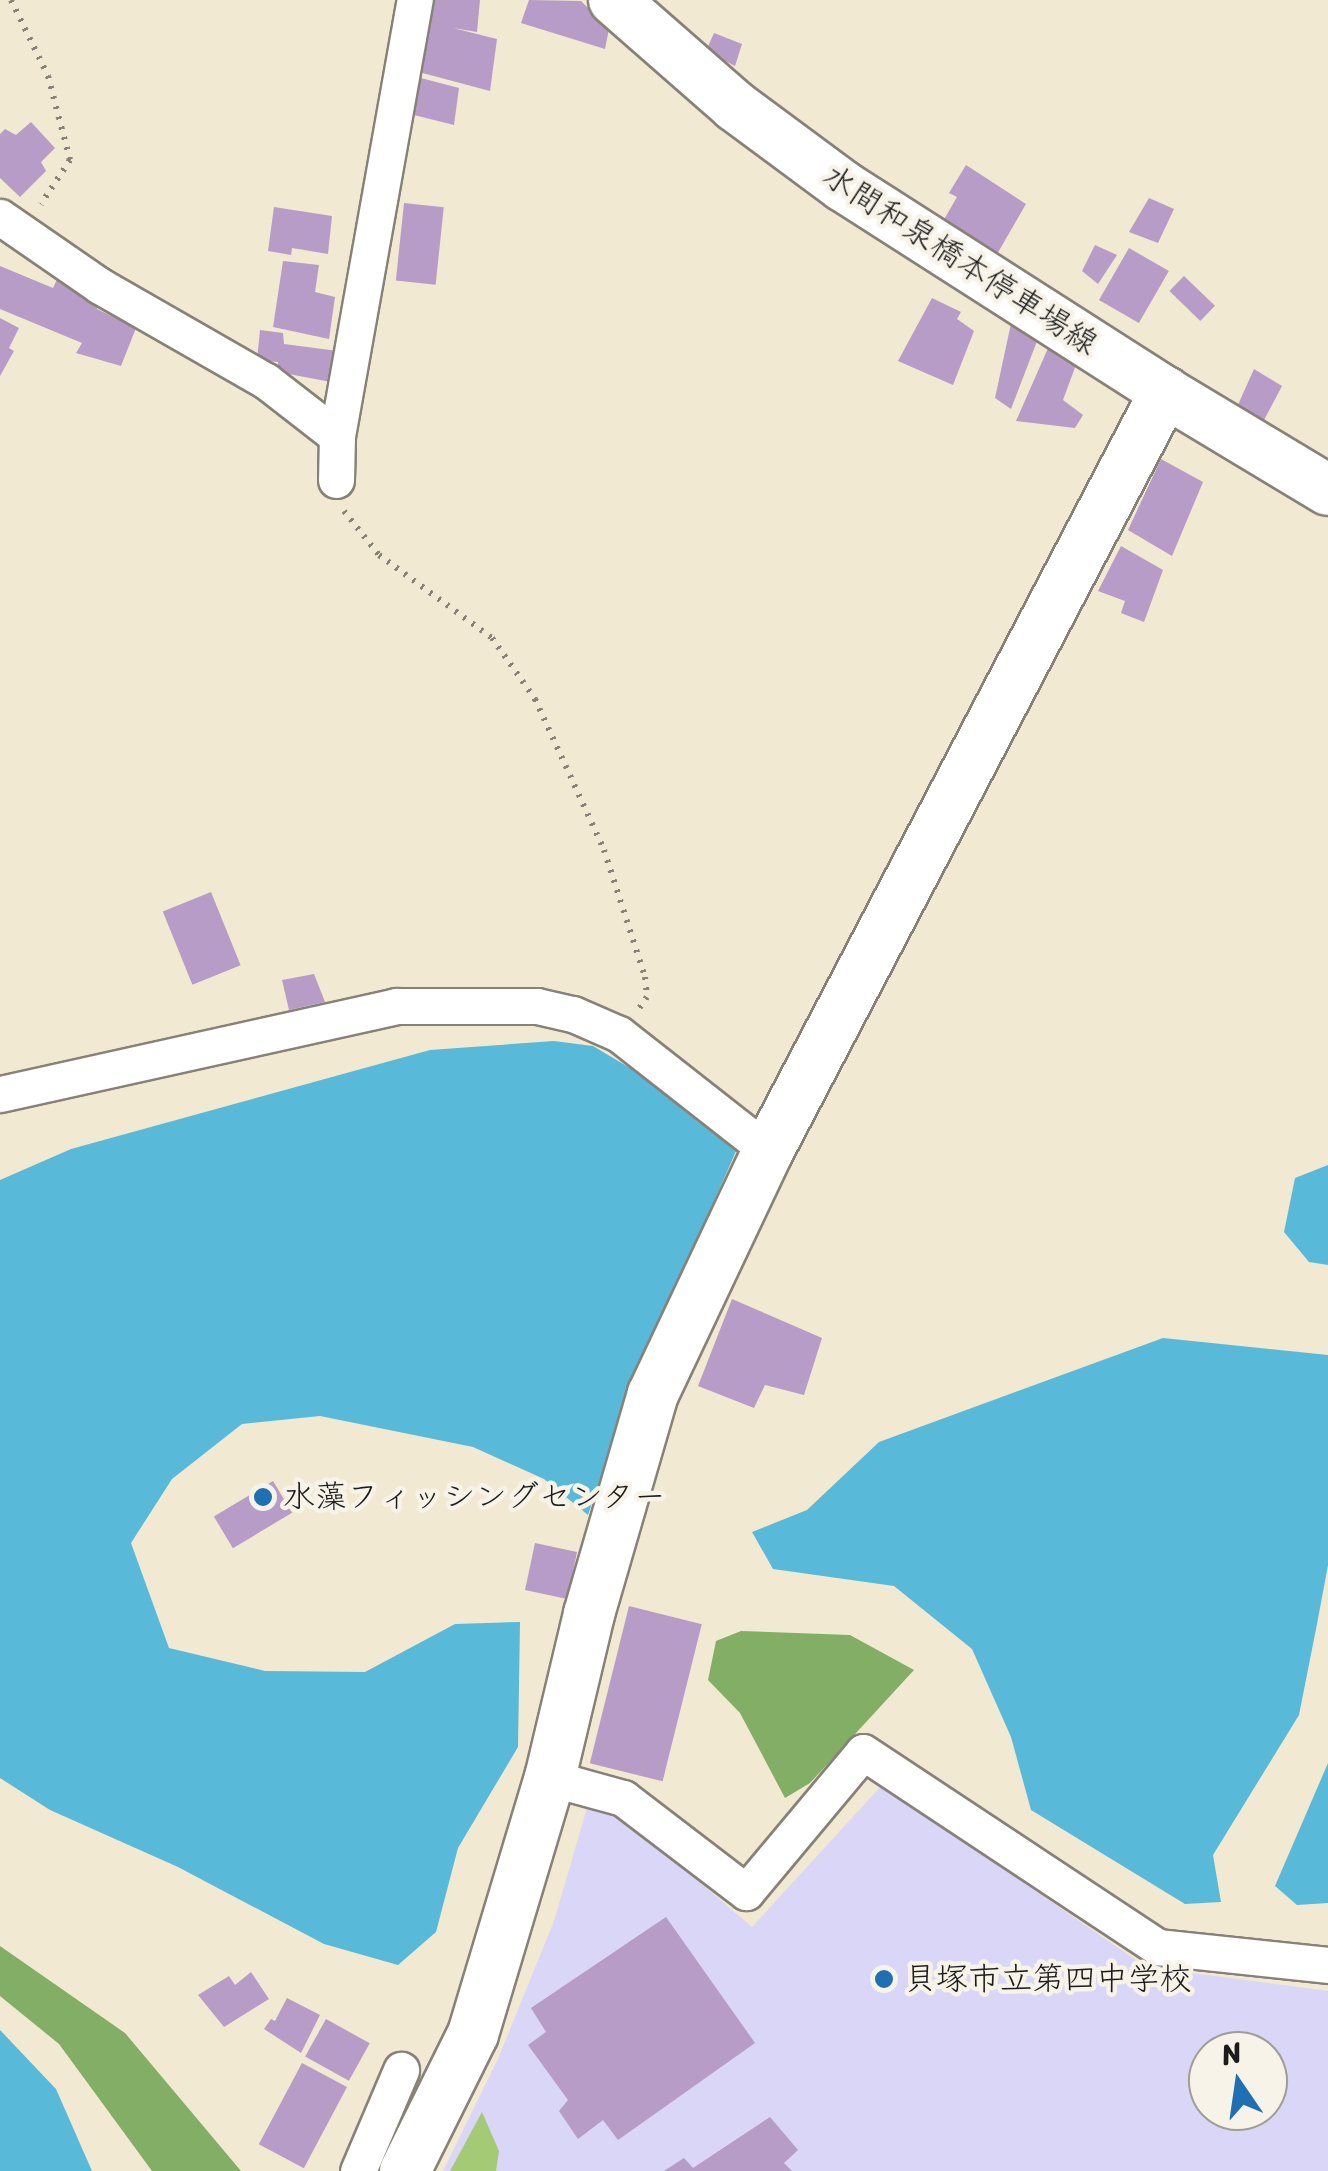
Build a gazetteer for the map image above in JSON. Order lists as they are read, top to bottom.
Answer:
{
  "streets": {
    "street": ["水間和泉橋本停車場線"]
  },
  "places": ["水藻フィッシングセンター", "貝塚市立第四中学校"],
  "north": "top"
}
